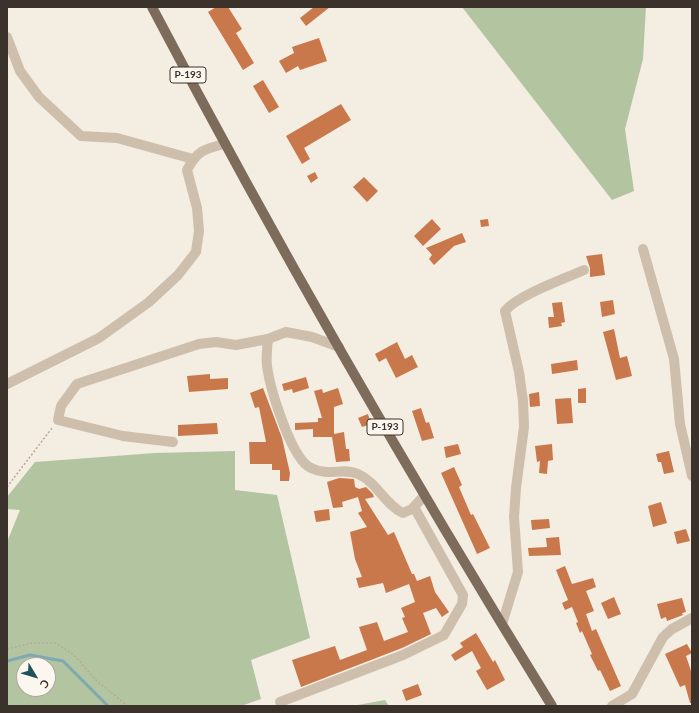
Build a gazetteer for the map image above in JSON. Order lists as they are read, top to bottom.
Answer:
{
  "streets": {
    "main road": ["Р-193"]
  },
  "north": "bottom right"
}
